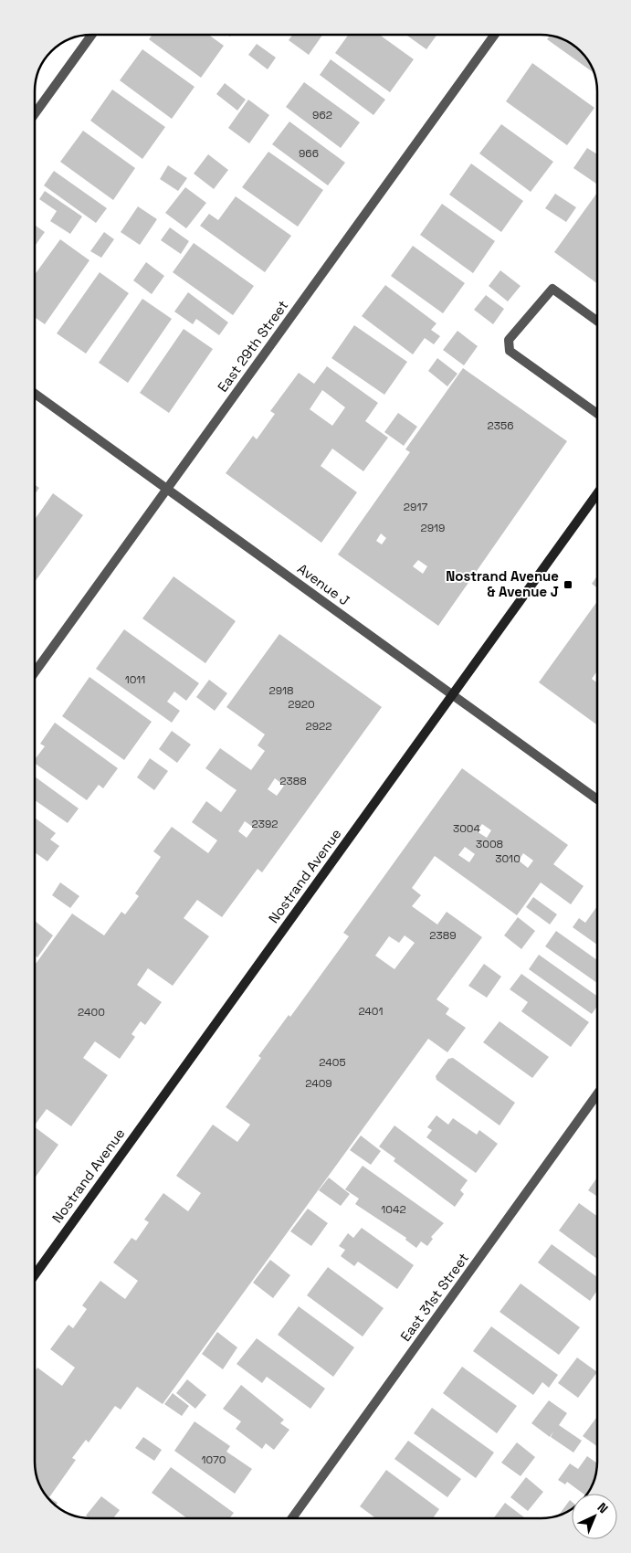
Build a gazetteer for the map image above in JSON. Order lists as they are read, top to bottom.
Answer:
{
  "streets": {
    "main road": ["Nostrand Avenue"],
    "street": ["East 29th Street", "Avenue J", "East 31st Street"]
  },
  "crossings": [
    ["East 29th Street", "Avenue J"],
    ["Avenue J", "Nostrand Avenue"]
  ],
  "places": {
    "transit": ["Nostrand Avenue & Avenue J"]
  },
  "house_numbers": [
    "962",
    "966",
    "2356",
    "2917",
    "2919",
    "1011",
    "2918",
    "2920",
    "2922",
    "2388",
    "2392",
    "3004",
    "3008",
    "3010",
    "2389",
    "2401",
    "2400",
    "2405",
    "2409",
    "1042",
    "1070"
  ],
  "north": "top right"
}
